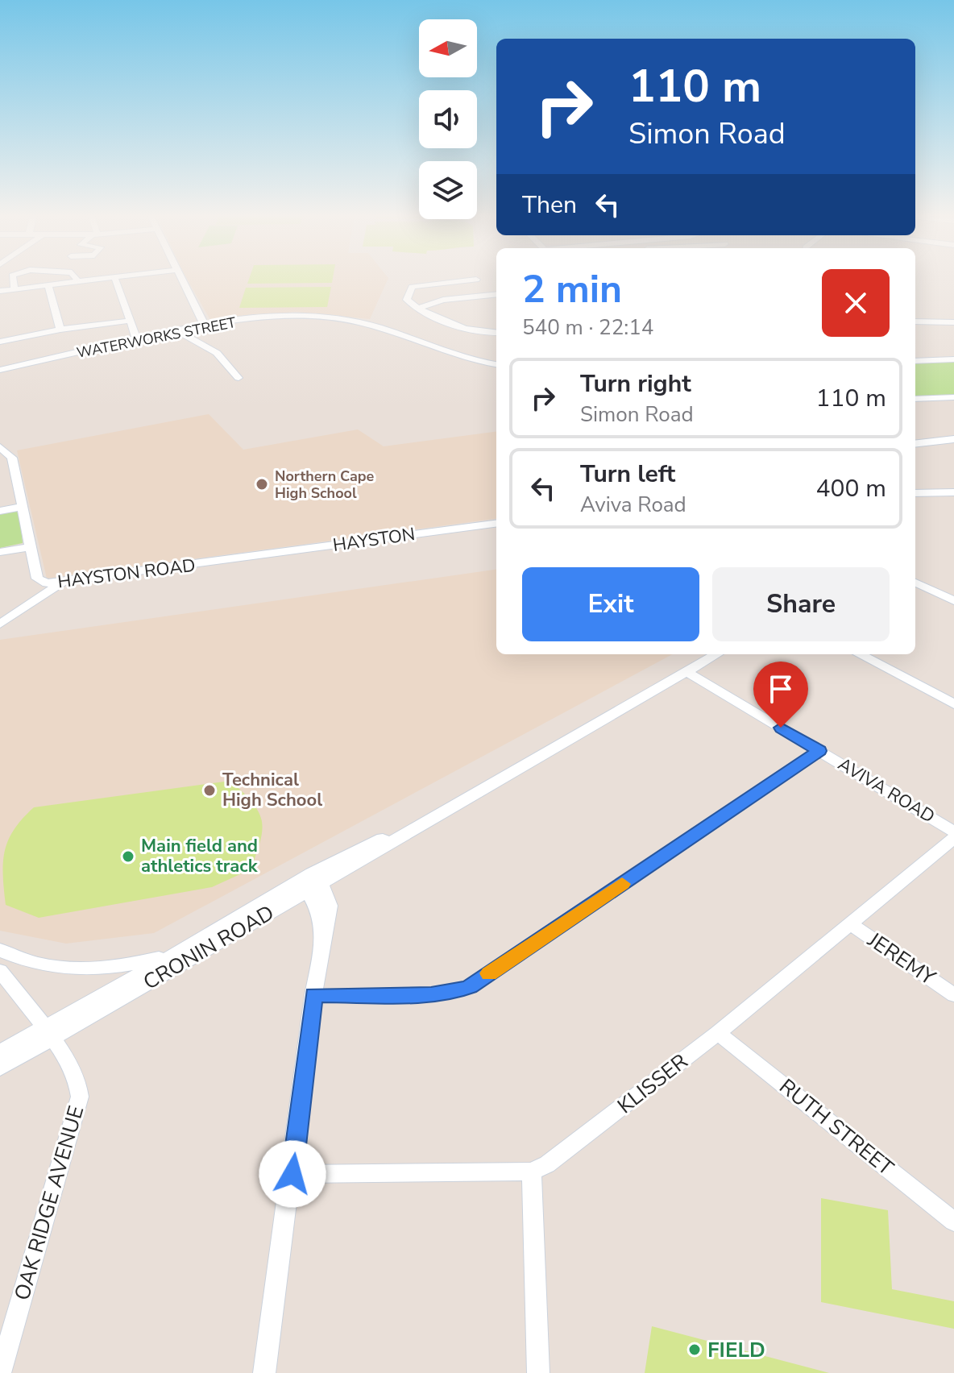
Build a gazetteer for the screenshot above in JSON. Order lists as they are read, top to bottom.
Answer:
{
  "streets": {
    "street": [
      "WATERWORKS STREET",
      "HAYSTON",
      "HAYSTON ROAD",
      "AVIVA ROAD",
      "CRONIN ROAD",
      "JEREMY",
      "KLISSER",
      "RUTH STREET",
      "OAK RIDGE AVENUE"
    ]
  },
  "crossings": [
    ["HAYSTON", "HAYSTON ROAD"],
    ["AVIVA ROAD", "CRONIN ROAD"],
    ["CRONIN ROAD", "OAK RIDGE AVENUE"],
    ["JEREMY", "KLISSER"],
    ["KLISSER", "RUTH STREET"]
  ],
  "places": [
    "Northern Cape High School",
    "Technical High School",
    "Main field and athletics track",
    "FIELD"
  ],
  "north": "left",
  "page": {
    "turn": ["110 m", "Simon Road"],
    "then": "Then",
    "heading": ["2 min", "540 m · 22:14"],
    "list": [
      {
        "name": "Turn right",
        "note": "Simon Road",
        "value": "110 m"
      },
      {
        "name": "Turn left",
        "note": "Aviva Road",
        "value": "400 m"
      }
    ],
    "buttons": ["Exit", "Share"]
  }
}
